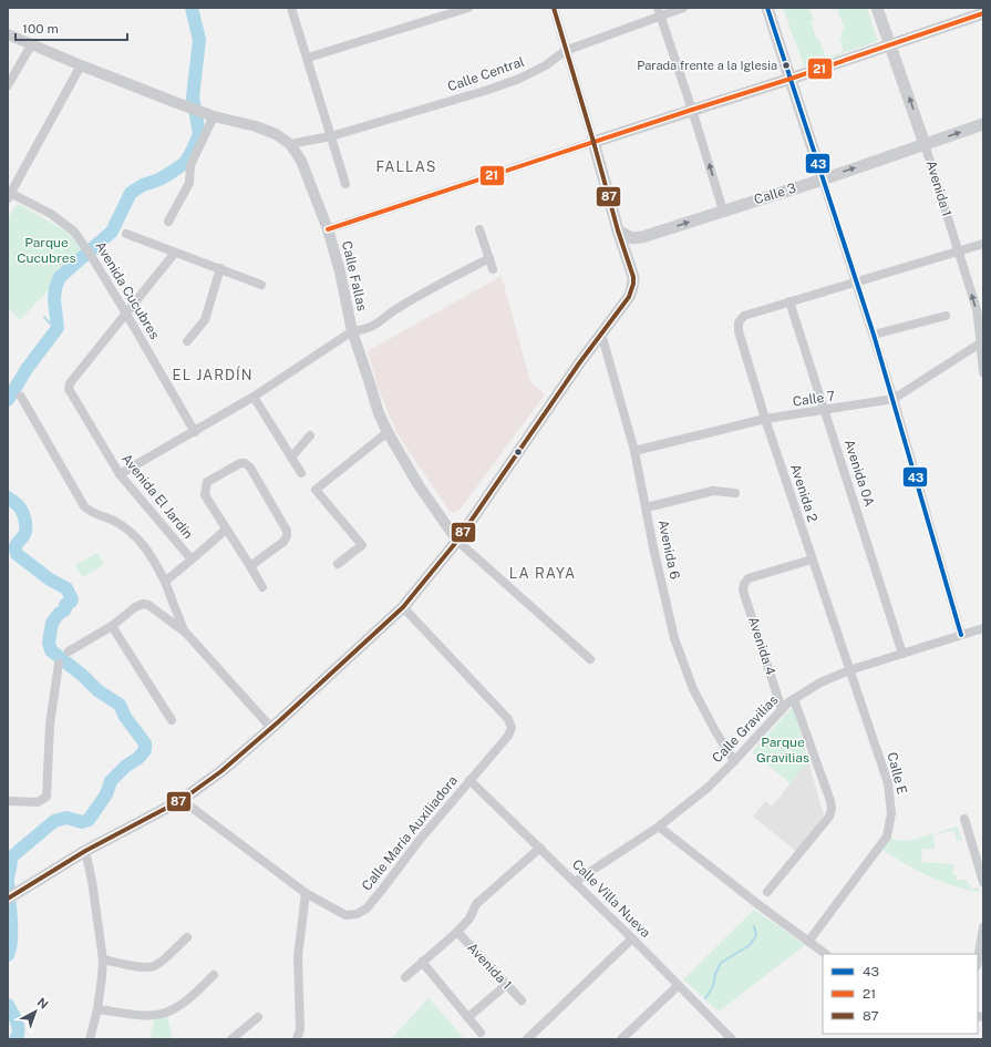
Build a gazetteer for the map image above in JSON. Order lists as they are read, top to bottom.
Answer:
{
  "streets": {
    "main road": ["Avenida 1", "Calle 3"],
    "street": [
      "Calle Central",
      "Calle Fallas",
      "Avenida Cucubres",
      "Calle 7",
      "Avenida 0A",
      "Avenida 2",
      "Avenida El Jardín",
      "Avenida 6",
      "Avenida 4",
      "Calle Gravilias",
      "Calle E",
      "Calle María Auxiliadora",
      "Calle Villa Nueva"
    ]
  },
  "crossings": [
    ["Calle Central", "Calle Fallas"],
    ["Avenida 1", "Calle 3"],
    ["Avenida 1", "Calle 7"],
    ["Avenida Cucubres", "Avenida El Jardín"],
    ["Calle 7", "Avenida 0A"],
    ["Calle 7", "Avenida 2"],
    ["Calle 7", "Avenida 6"],
    ["Avenida 0A", "Avenida 2"],
    ["Avenida 0A", "Calle Gravilias"],
    ["Avenida 2", "Avenida 4"],
    ["Avenida 2", "Calle Gravilias"],
    ["Avenida 2", "Calle E"],
    ["Avenida 6", "Calle Gravilias"],
    ["Avenida 4", "Calle Gravilias"],
    ["Calle Gravilias", "Calle E"],
    ["Calle Gravilias", "Calle Villa Nueva"],
    ["Calle María Auxiliadora", "Calle Villa Nueva"]
  ],
  "districts": ["FALLAS", "EL JARDÍN", "LA RAYA"],
  "parks": ["Parque Cucubres", "Parque Gravilias"],
  "places": ["Parada frente a la Iglesia"],
  "lines": ["transit line 43", "transit line 87", "transit line 21"],
  "legend": ["43", "21", "87"],
  "scale_bar": "100 m",
  "north": "top right"
}
